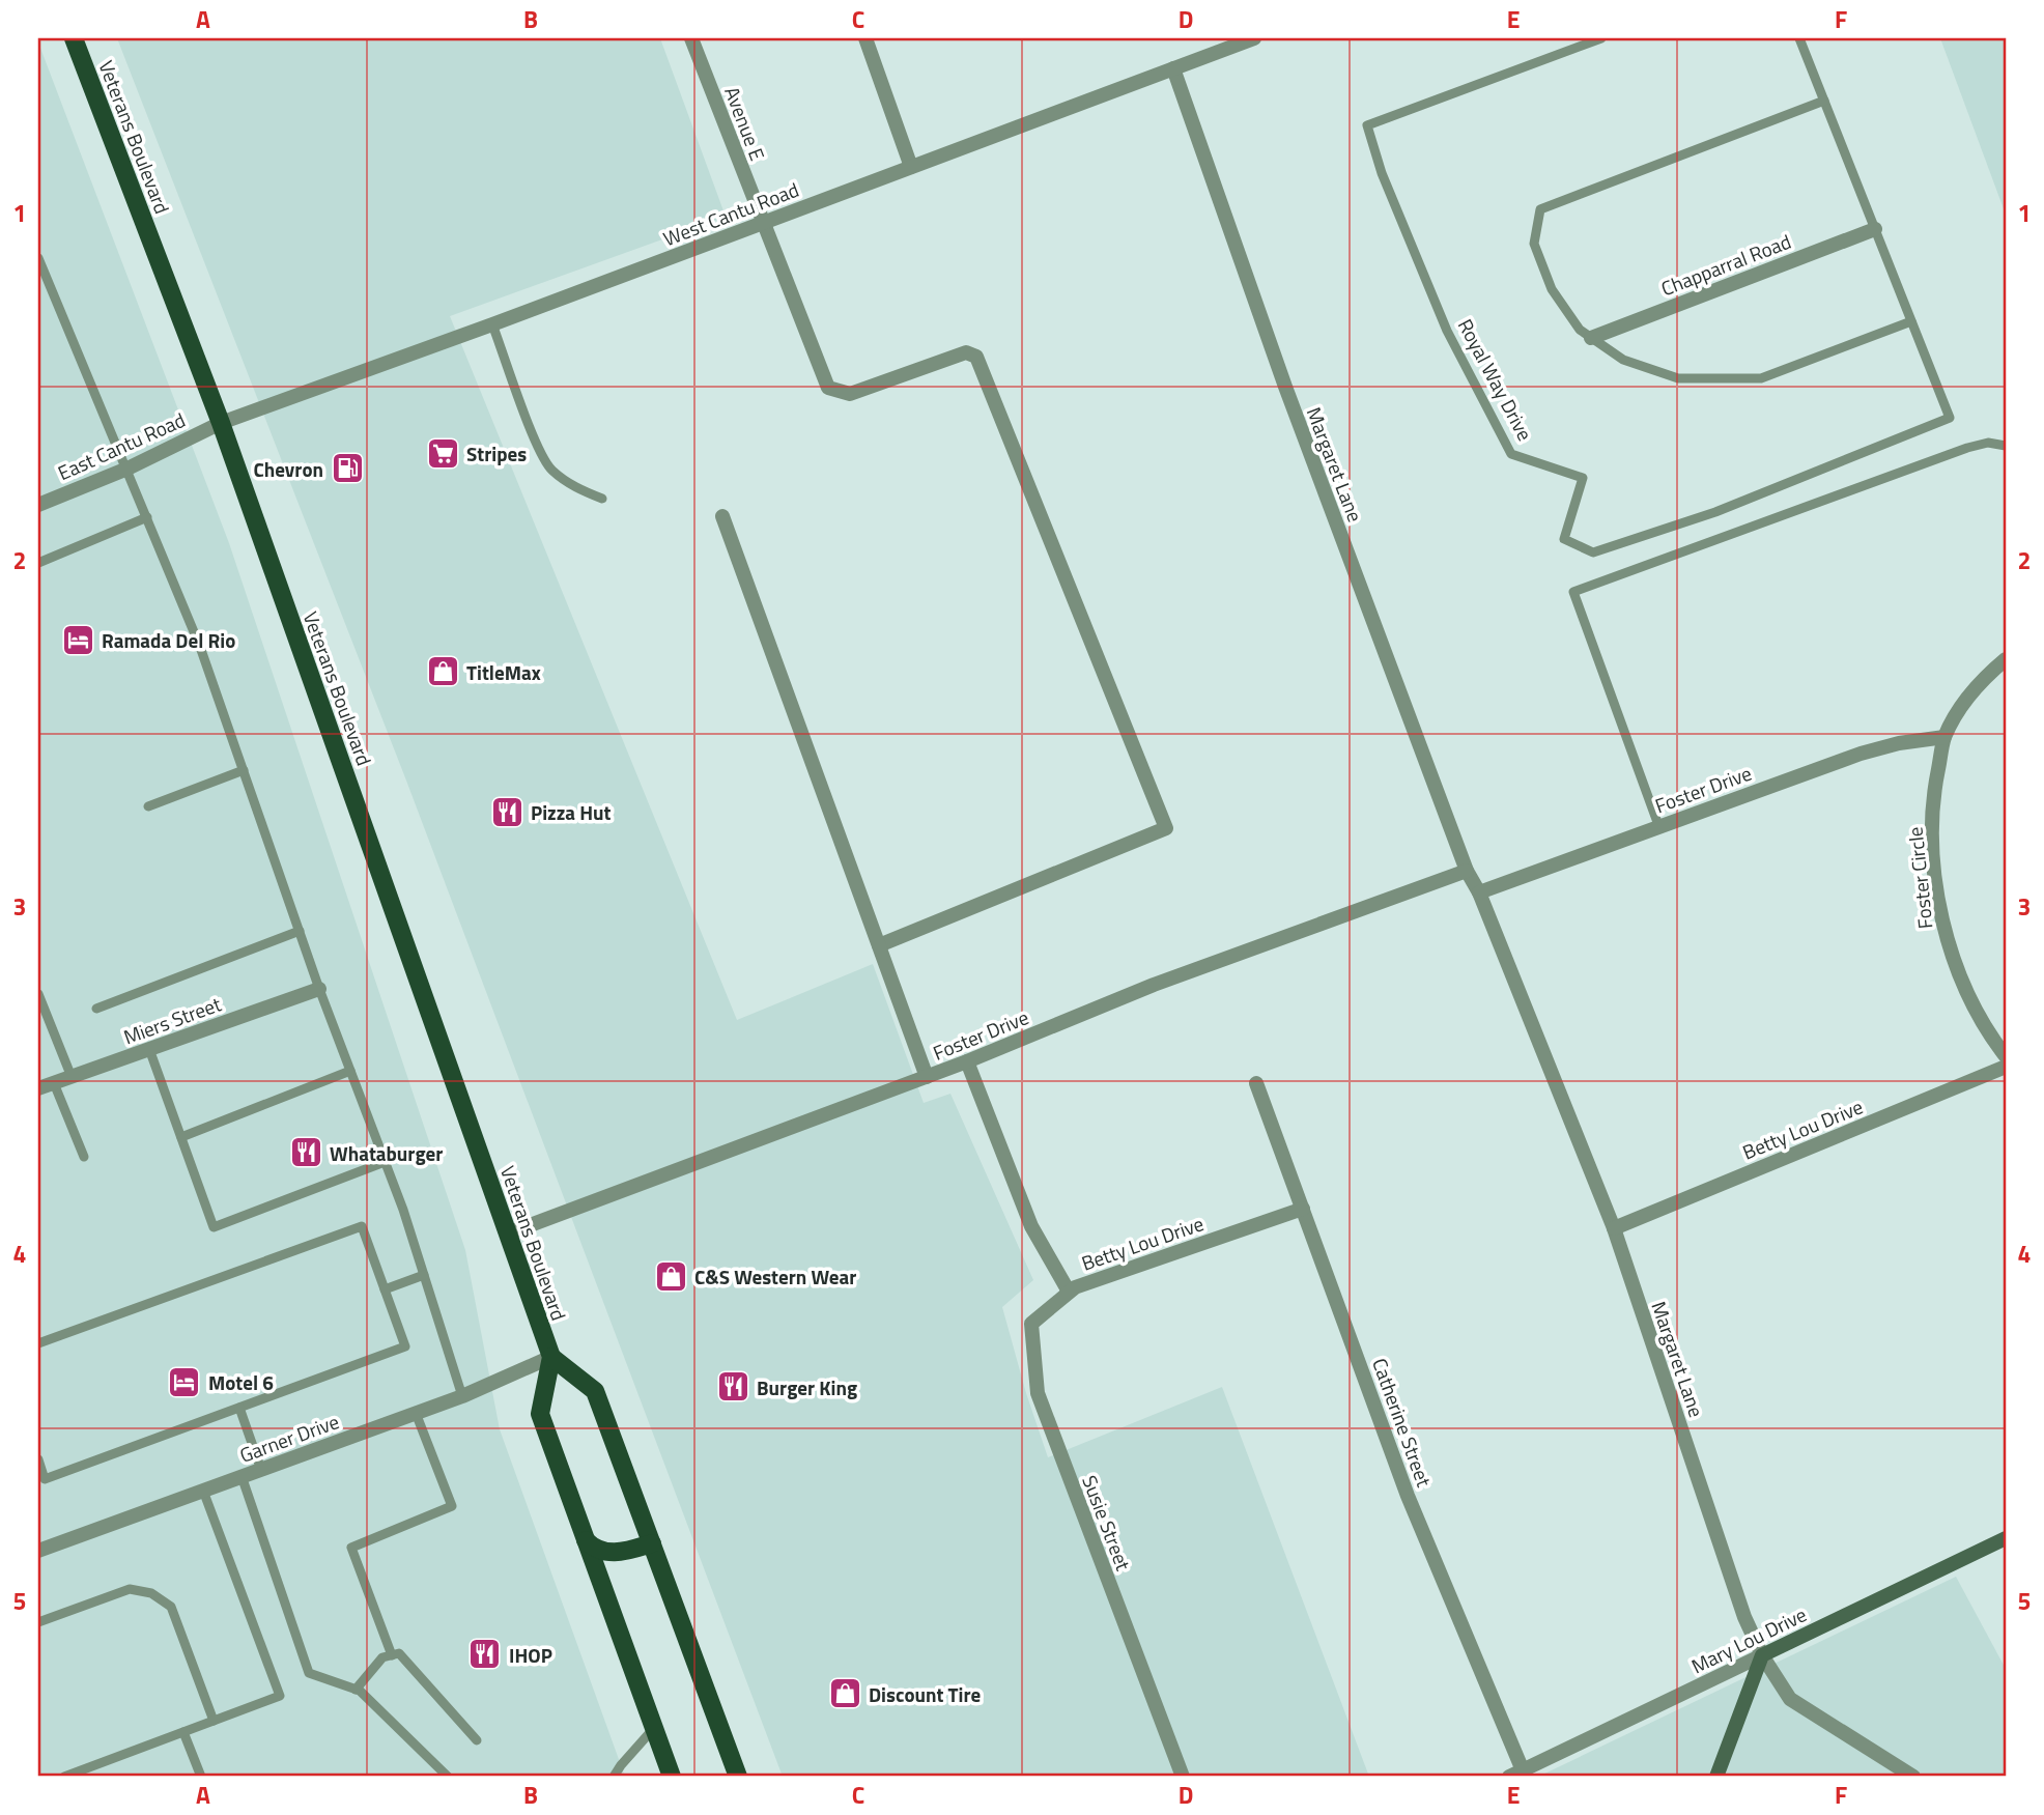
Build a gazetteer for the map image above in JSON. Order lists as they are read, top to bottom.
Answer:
{
  "streets": {
    "main road": ["Veterans Boulevard", "Mary Lou Drive"],
    "street": [
      "Avenue E",
      "West Cantu Road",
      "Chapparral Road",
      "East Cantu Road",
      "Margaret Lane",
      "Foster Drive",
      "Foster Circle",
      "Miers Street",
      "Betty Lou Drive",
      "Catherine Street",
      "Garner Drive",
      "Susie Street"
    ],
    "lane": ["Royal Way Drive"]
  },
  "crossings": [
    ["Avenue E", "West Cantu Road"],
    ["Veterans Boulevard", "West Cantu Road"],
    ["Veterans Boulevard", "East Cantu Road"],
    ["Veterans Boulevard", "Foster Drive"],
    ["Veterans Boulevard", "Garner Drive"],
    ["West Cantu Road", "East Cantu Road"],
    ["West Cantu Road", "Margaret Lane"],
    ["Margaret Lane", "Foster Drive"],
    ["Margaret Lane", "Betty Lou Drive"],
    ["Margaret Lane", "Mary Lou Drive"],
    ["Foster Drive", "Foster Circle"],
    ["Foster Drive", "Betty Lou Drive"],
    ["Betty Lou Drive", "Catherine Street"],
    ["Betty Lou Drive", "Susie Street"],
    ["Catherine Street", "Mary Lou Drive"]
  ],
  "places": {
    "supermarket": ["Stripes"],
    "fuel station": ["Chevron"],
    "hotel": ["Ramada Del Rio", "Motel 6"],
    "shop": ["TitleMax", "C&S Western Wear", "Discount Tire"],
    "restaurant": [
      "Pizza Hut",
      "Whataburger",
      "Burger King",
      "IHOP"
    ]
  },
  "grid": {
    "columns": [
      "A",
      "B",
      "C",
      "D",
      "E",
      "F"
    ],
    "rows": [
      "1",
      "2",
      "3",
      "4",
      "5"
    ]
  }
}
